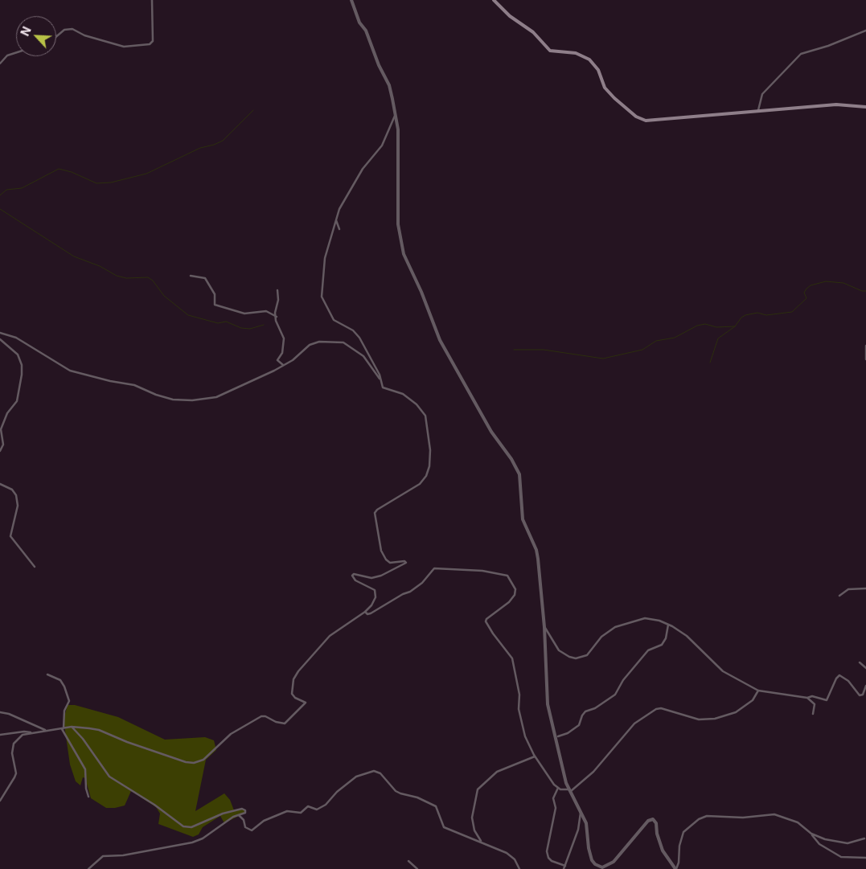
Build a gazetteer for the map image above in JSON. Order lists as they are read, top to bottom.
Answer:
{
  "north": "top left"
}
